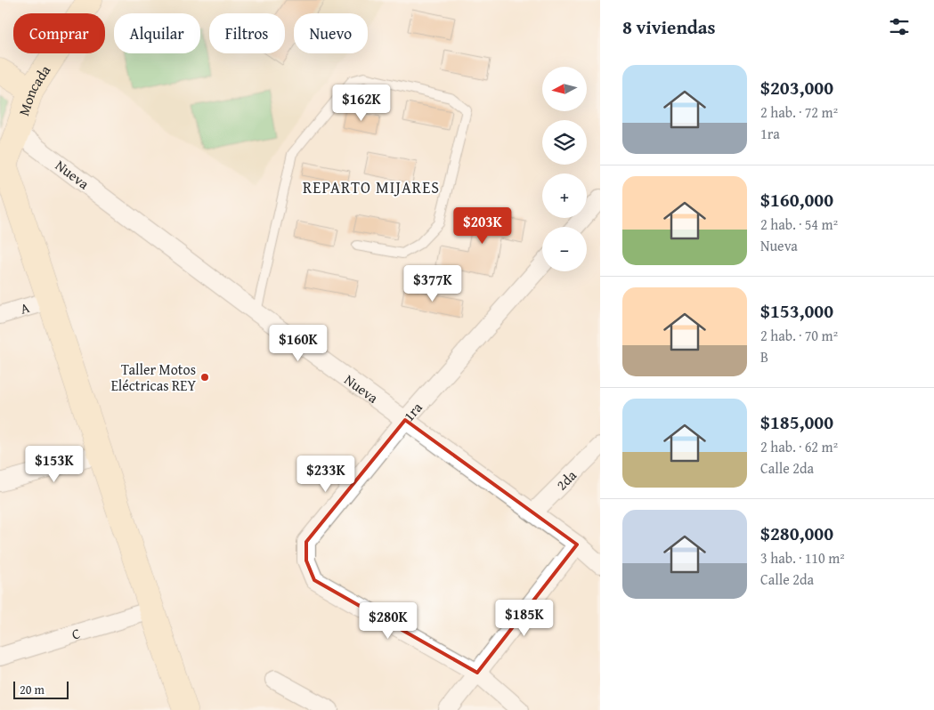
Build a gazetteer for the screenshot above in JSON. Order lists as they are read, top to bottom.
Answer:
{
  "streets": {
    "street": [
      "Moncada",
      "Nueva",
      "A",
      "1ra",
      "2da",
      "C"
    ]
  },
  "crossings": [
    ["Moncada", "Nueva"],
    ["Nueva", "1ra"],
    ["Nueva", "2da"]
  ],
  "districts": ["REPARTO MIJARES"],
  "places": ["Taller Motos Eléctricas REY"],
  "scale_bar": "20 m",
  "north": "left",
  "page": {
    "heading": "8 viviendas",
    "chip": [
      "Comprar",
      "Alquilar",
      "Filtros",
      "Nuevo"
    ],
    "list": [
      {
        "name": "$203,000",
        "note": "2 hab. · 72 m² · 1ra"
      },
      {
        "name": "$160,000",
        "note": "2 hab. · 54 m² · Nueva"
      },
      {
        "name": "$153,000",
        "note": "2 hab. · 70 m² · B"
      },
      {
        "name": "$185,000",
        "note": "2 hab. · 62 m² · Calle 2da"
      },
      {
        "name": "$280,000",
        "note": "3 hab. · 110 m² · Calle 2da"
      }
    ],
    "map_buttons": ["+", "−"],
    "price": [
      "$162K",
      "$203K",
      "$377K",
      "$160K",
      "$153K",
      "$233K",
      "$185K",
      "$280K"
    ],
    "scale": "20 m"
  }
}
